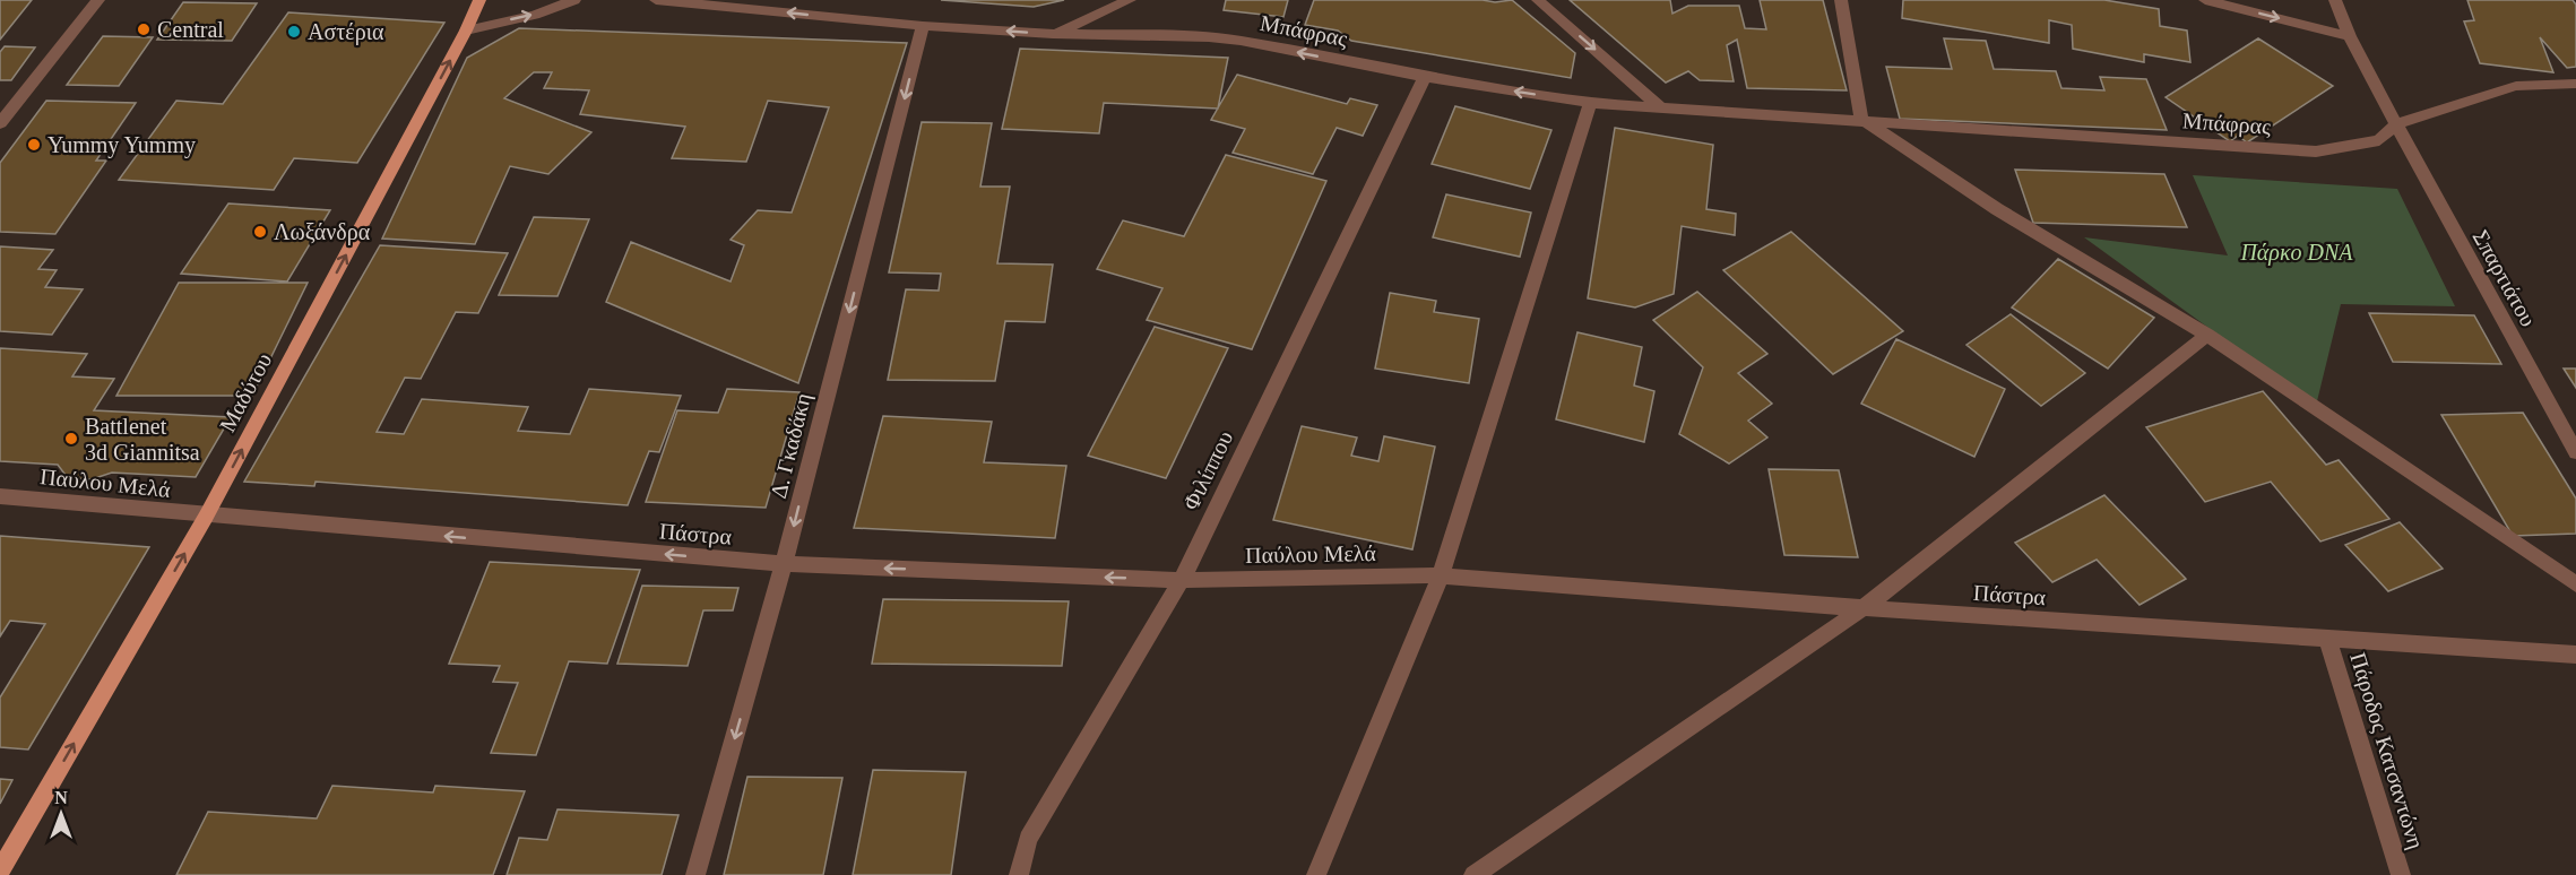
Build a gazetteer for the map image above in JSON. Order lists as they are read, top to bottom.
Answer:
{
  "streets": {
    "main road": ["Μαδύτου"],
    "street": [
      "Μπάφρας",
      "Σπαρτιάτου",
      "Δ. Γκαδάκη",
      "Φιλίππου",
      "Παύλου Μελά",
      "Πάστρα",
      "Πάροδος Κατσαντώνη"
    ]
  },
  "crossings": [
    ["Μπάφρας", "Σπαρτιάτου"],
    ["Μπάφρας", "Δ. Γκαδάκη"],
    ["Μπάφρας", "Φιλίππου"],
    ["Μαδύτου", "Παύλου Μελά"],
    ["Μαδύτου", "Πάστρα"],
    ["Δ. Γκαδάκη", "Πάστρα"],
    ["Φιλίππου", "Παύλου Μελά"],
    ["Φιλίππου", "Πάστρα"],
    ["Παύλου Μελά", "Πάστρα"],
    ["Πάστρα", "Πάροδος Κατσαντώνη"]
  ],
  "one_way": [
    "Μπάφρας",
    "Μαδύτου",
    "Δ. Γκαδάκη",
    "Πάστρα"
  ],
  "parks": ["Πάρκο DNA"],
  "places": [
    "Central",
    "Αστέρια",
    "Yummy Yummy",
    "Λωξάνδρα",
    "Battlenet 3d Giannitsa"
  ],
  "north": "top"
}
